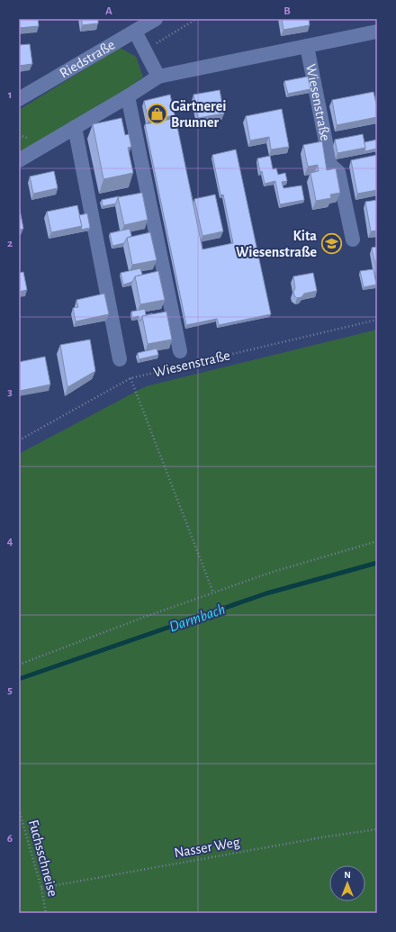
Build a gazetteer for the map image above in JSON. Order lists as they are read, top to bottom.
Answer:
{
  "streets": {
    "street": ["Riedstraße", "Wiesenstraße"],
    "path": ["Nasser Weg", "Fuchsschneise"]
  },
  "crossings": [
    ["Nasser Weg", "Fuchsschneise"]
  ],
  "water": ["Darmbach"],
  "places": {
    "shop": ["Gärtnerei Brunner"],
    "school or university": ["Kita Wiesenstraße"]
  },
  "north": "top",
  "grid": {
    "columns": ["A", "B"],
    "rows": [
      "1",
      "2",
      "3",
      "4",
      "5",
      "6"
    ]
  }
}
